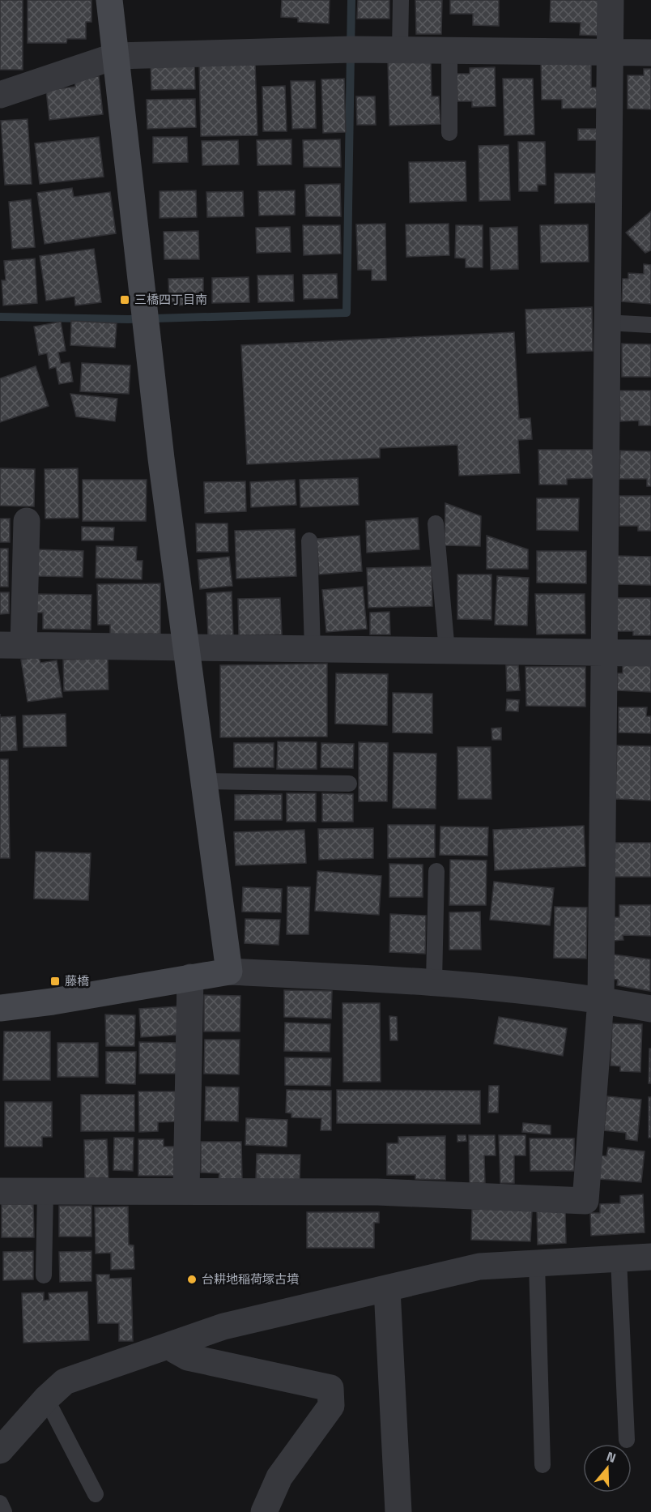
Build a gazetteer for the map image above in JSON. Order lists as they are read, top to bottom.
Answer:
{
  "places": {
    "transit": ["三橋四丁目南", "藤橋"],
    "other": ["台耕地稲荷塚古墳"]
  },
  "north": "top"
}
